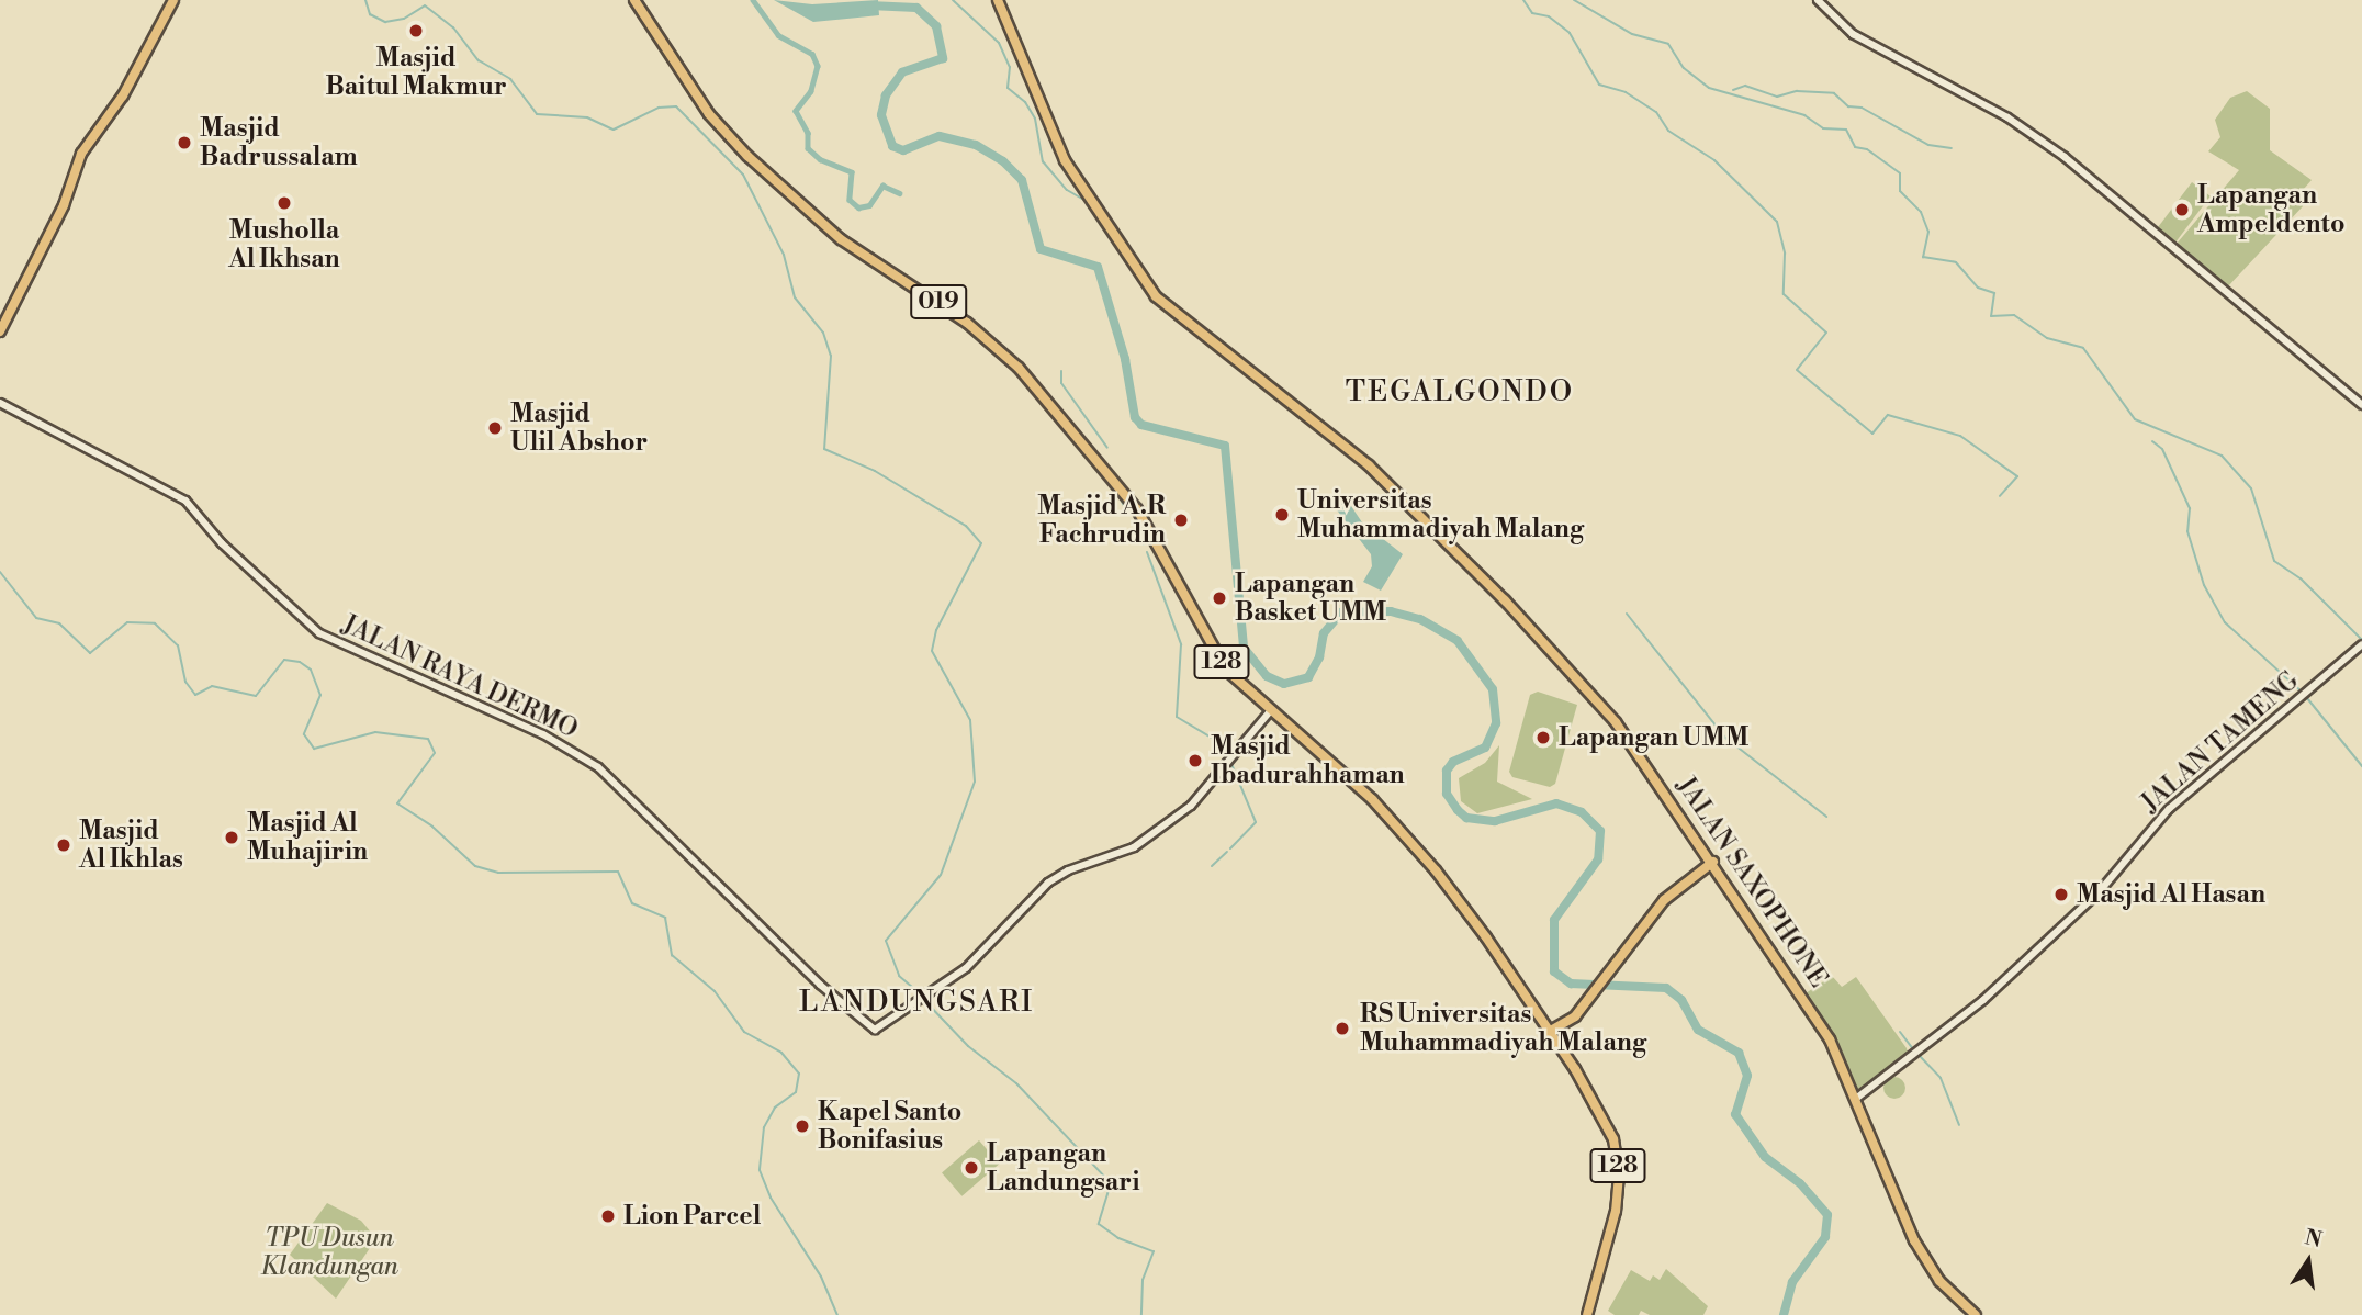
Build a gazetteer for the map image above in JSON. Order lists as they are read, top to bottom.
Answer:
{
  "streets": {
    "main road": ["019", "128", "JALAN SAXOPHONE"],
    "street": ["JALAN RAYA DERMO", "JALAN TAMENG"]
  },
  "crossings": [
    ["019", "128"],
    ["128", "JALAN RAYA DERMO"],
    ["JALAN TAMENG", "JALAN SAXOPHONE"]
  ],
  "districts": ["TEGALGONDO", "LANDUNGSARI"],
  "parks": ["TPU Dusun Klandungan"],
  "places": [
    "Masjid Baitul Makmur",
    "Masjid Badrussalam",
    "Musholla Al Ikhsan",
    "Lapangan Ampeldento",
    "Masjid Ulil Abshor",
    "Universitas Muhammadiyah Malang",
    "Masjid A.R Fachrudin",
    "Lapangan Basket UMM",
    "Lapangan UMM",
    "Masjid Ibadurahhaman",
    "Masjid Al Muhajirin",
    "Masjid Al Ikhlas",
    "Masjid Al Hasan",
    "RS Universitas Muhammadiyah Malang",
    "Kapel Santo Bonifasius",
    "Lapangan Landungsari",
    "Lion Parcel"
  ],
  "north": "top"
}
